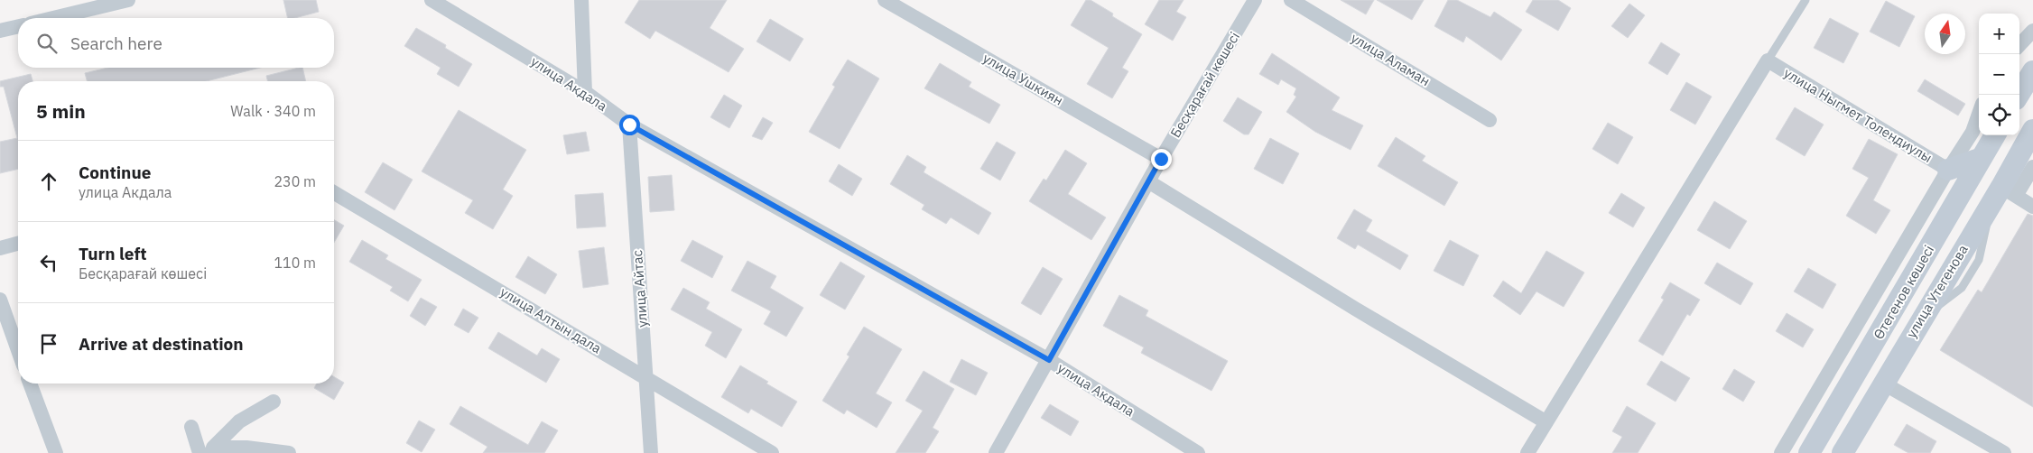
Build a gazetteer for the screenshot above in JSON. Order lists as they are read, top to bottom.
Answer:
{
  "streets": {
    "main road": ["улица Утегенова", "Өтегенов көшесі"],
    "street": [
      "улица Аламан",
      "улица Ушкиян",
      "улица Акдала",
      "Бесқарағай көшесі",
      "улица Ныгмет Толендиулы",
      "улица Айтас",
      "улица Алтын дала"
    ]
  },
  "crossings": [
    ["улица Ушкиян", "Бесқарағай көшесі"],
    ["улица Акдала", "Бесқарағай көшесі"],
    ["улица Акдала", "улица Айтас"],
    ["улица Айтас", "улица Алтын дала"]
  ],
  "north": "top",
  "page": {
    "map_buttons": ["+", "−"],
    "search": "Search here",
    "heading": ["5 min", "Walk · 340 m"],
    "list": [
      ["Continue", "улица Акдала", "230 m"],
      ["Turn left", "Бесқарағай көшесі", "110 m"],
      "Arrive at destination"
    ]
  }
}
